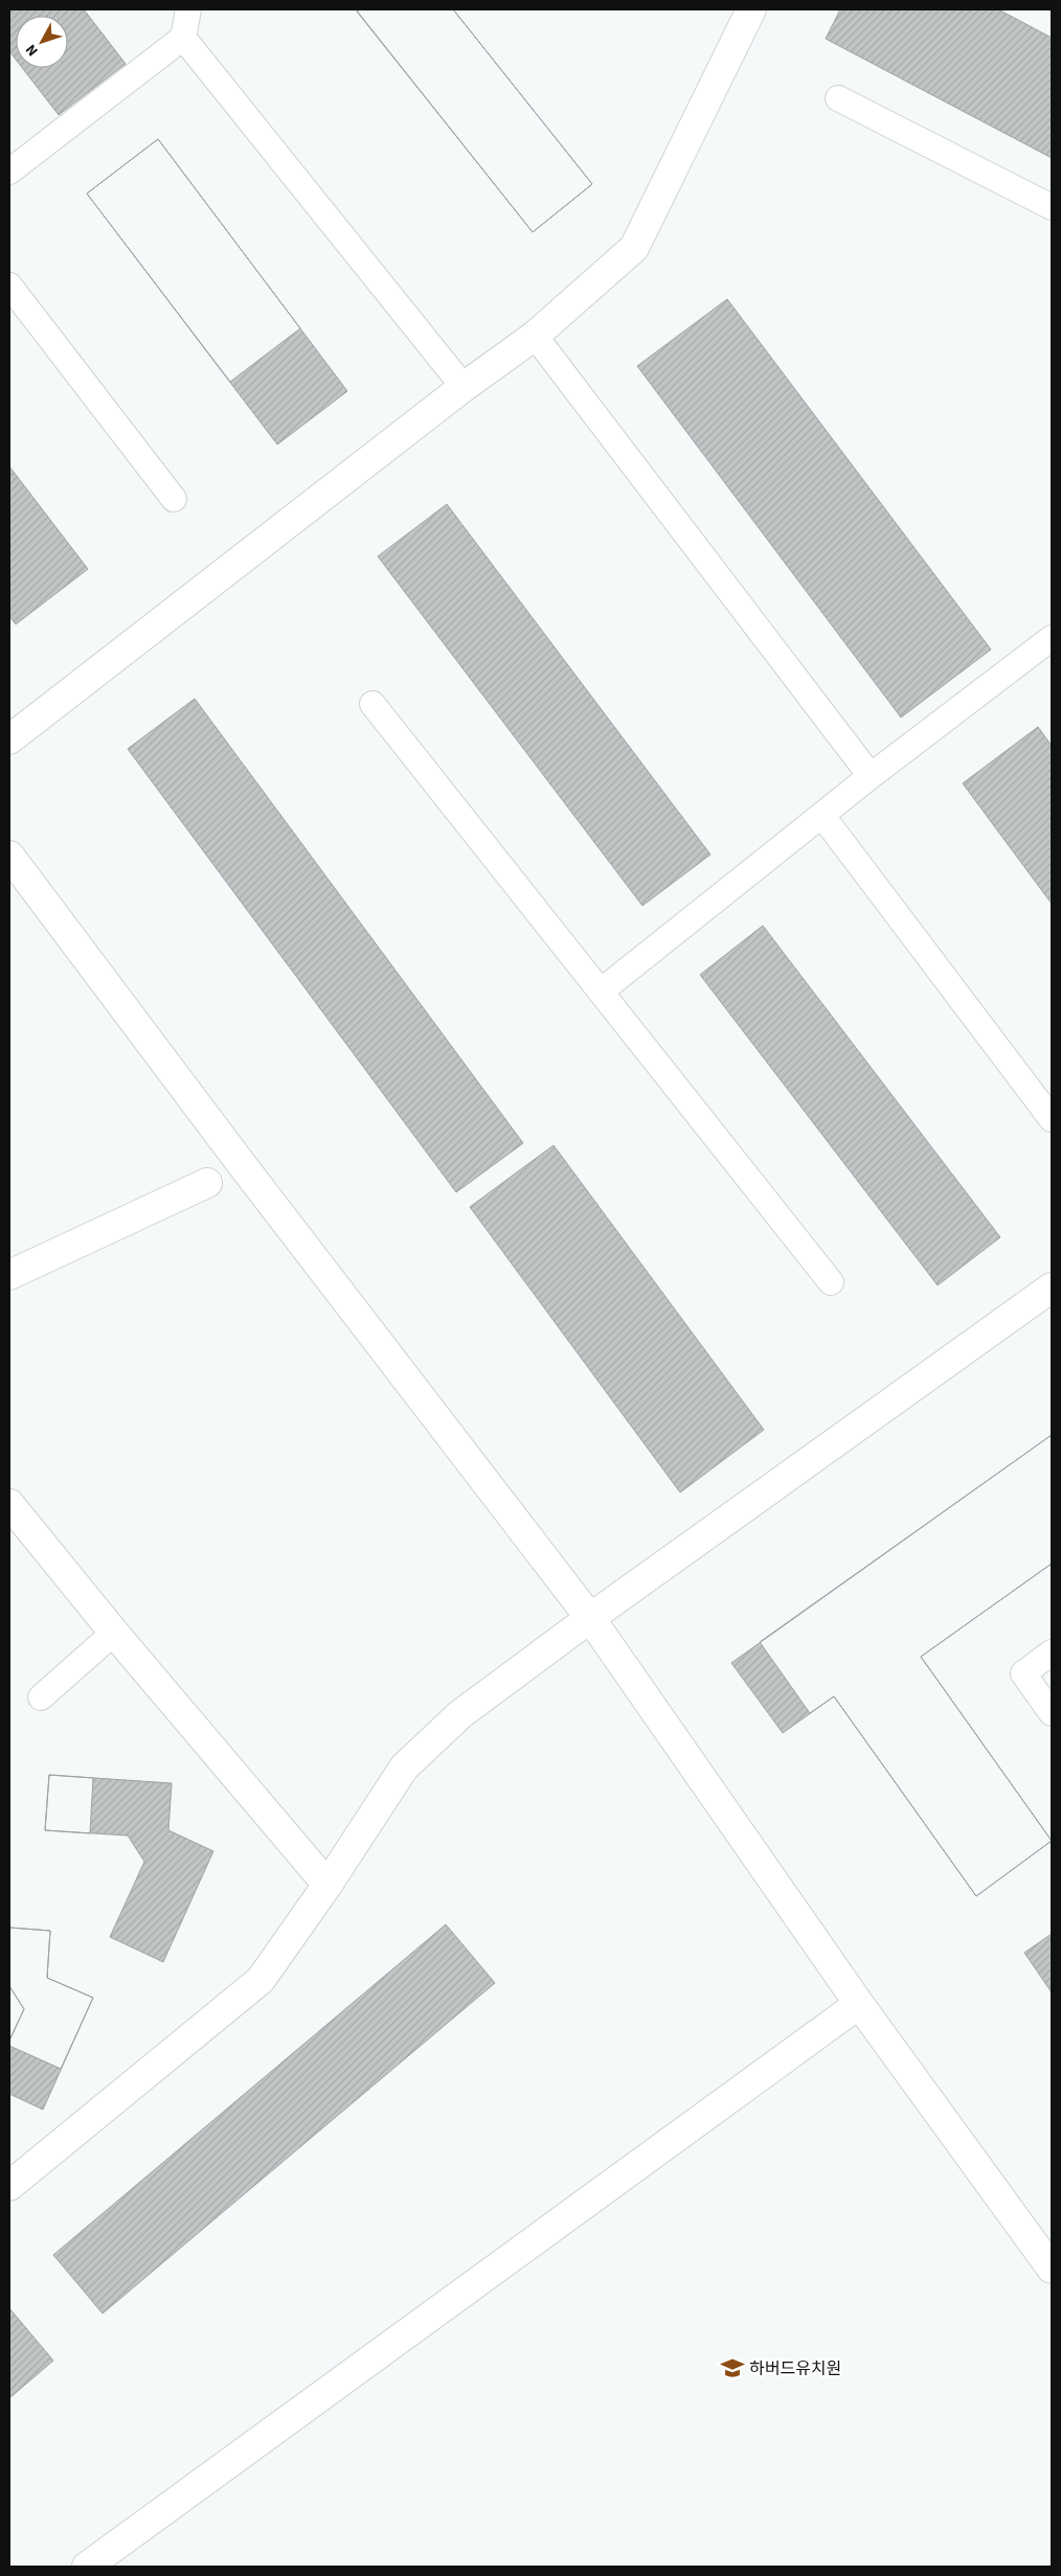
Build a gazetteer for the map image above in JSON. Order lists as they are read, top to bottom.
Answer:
{
  "places": {
    "school or university": ["하버드유치원"]
  },
  "north": "bottom left"
}
